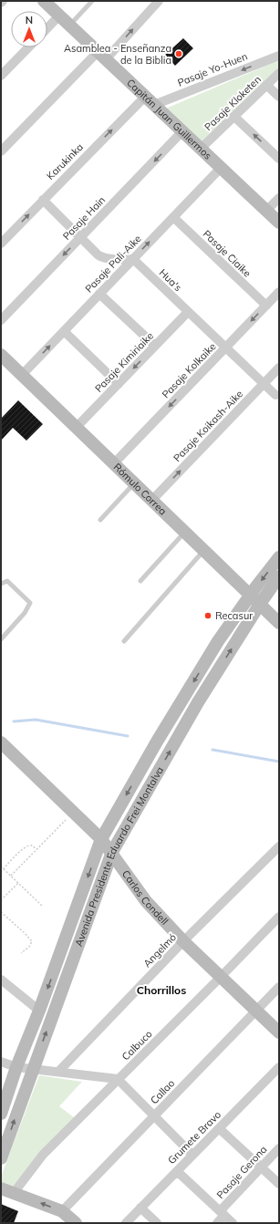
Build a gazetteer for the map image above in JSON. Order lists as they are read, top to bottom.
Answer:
{
  "streets": {
    "main road": [
      "Capitán Juan Guillermos",
      "Rómulo Correa",
      "Avenida Presidente Eduardo Frei Montalva",
      "Carlos Condell"
    ],
    "street": [
      "Pasaje Yo-Huen",
      "Pasaje Kloketen",
      "Karukinka",
      "Pasaje Hain",
      "Pasaje Ciaike",
      "Pasaje Pali-Aike",
      "Hua's",
      "Pasaje Kimiriaike",
      "Pasaje Kolkaike",
      "Pasaje Koikash-Aike",
      "Angelmó",
      "Calbuco",
      "Callao",
      "Grumete Bravo",
      "Pasaje Gerona"
    ]
  },
  "crossings": [
    ["Pasaje Yo-Huen", "Capitán Juan Guillermos"],
    ["Pasaje Yo-Huen", "Karukinka"],
    ["Pasaje Kloketen", "Capitán Juan Guillermos"],
    ["Capitán Juan Guillermos", "Karukinka"],
    ["Capitán Juan Guillermos", "Pasaje Hain"],
    ["Capitán Juan Guillermos", "Pasaje Pali-Aike"],
    ["Pasaje Ciaike", "Pasaje Pali-Aike"],
    ["Pasaje Ciaike", "Pasaje Kolkaike"],
    ["Pasaje Pali-Aike", "Hua's"],
    ["Pasaje Pali-Aike", "Rómulo Correa"],
    ["Hua's", "Pasaje Kimiriaike"],
    ["Hua's", "Pasaje Kolkaike"],
    ["Hua's", "Pasaje Koikash-Aike"],
    ["Pasaje Kimiriaike", "Rómulo Correa"],
    ["Pasaje Kolkaike", "Rómulo Correa"],
    ["Pasaje Koikash-Aike", "Rómulo Correa"],
    ["Rómulo Correa", "Avenida Presidente Eduardo Frei Montalva"],
    ["Avenida Presidente Eduardo Frei Montalva", "Carlos Condell"],
    ["Carlos Condell", "Angelmó"],
    ["Carlos Condell", "Calbuco"],
    ["Carlos Condell", "Callao"]
  ],
  "one_way": [
    "Pasaje Yo-Huen",
    "Pasaje Hain",
    "Pasaje Pali-Aike",
    "Pasaje Kolkaike",
    "Pasaje Koikash-Aike"
  ],
  "districts": ["Chorrillos"],
  "places": ["Asamblea - Enseñanza de la Biblia", "Recasur"],
  "north": "top"
}
